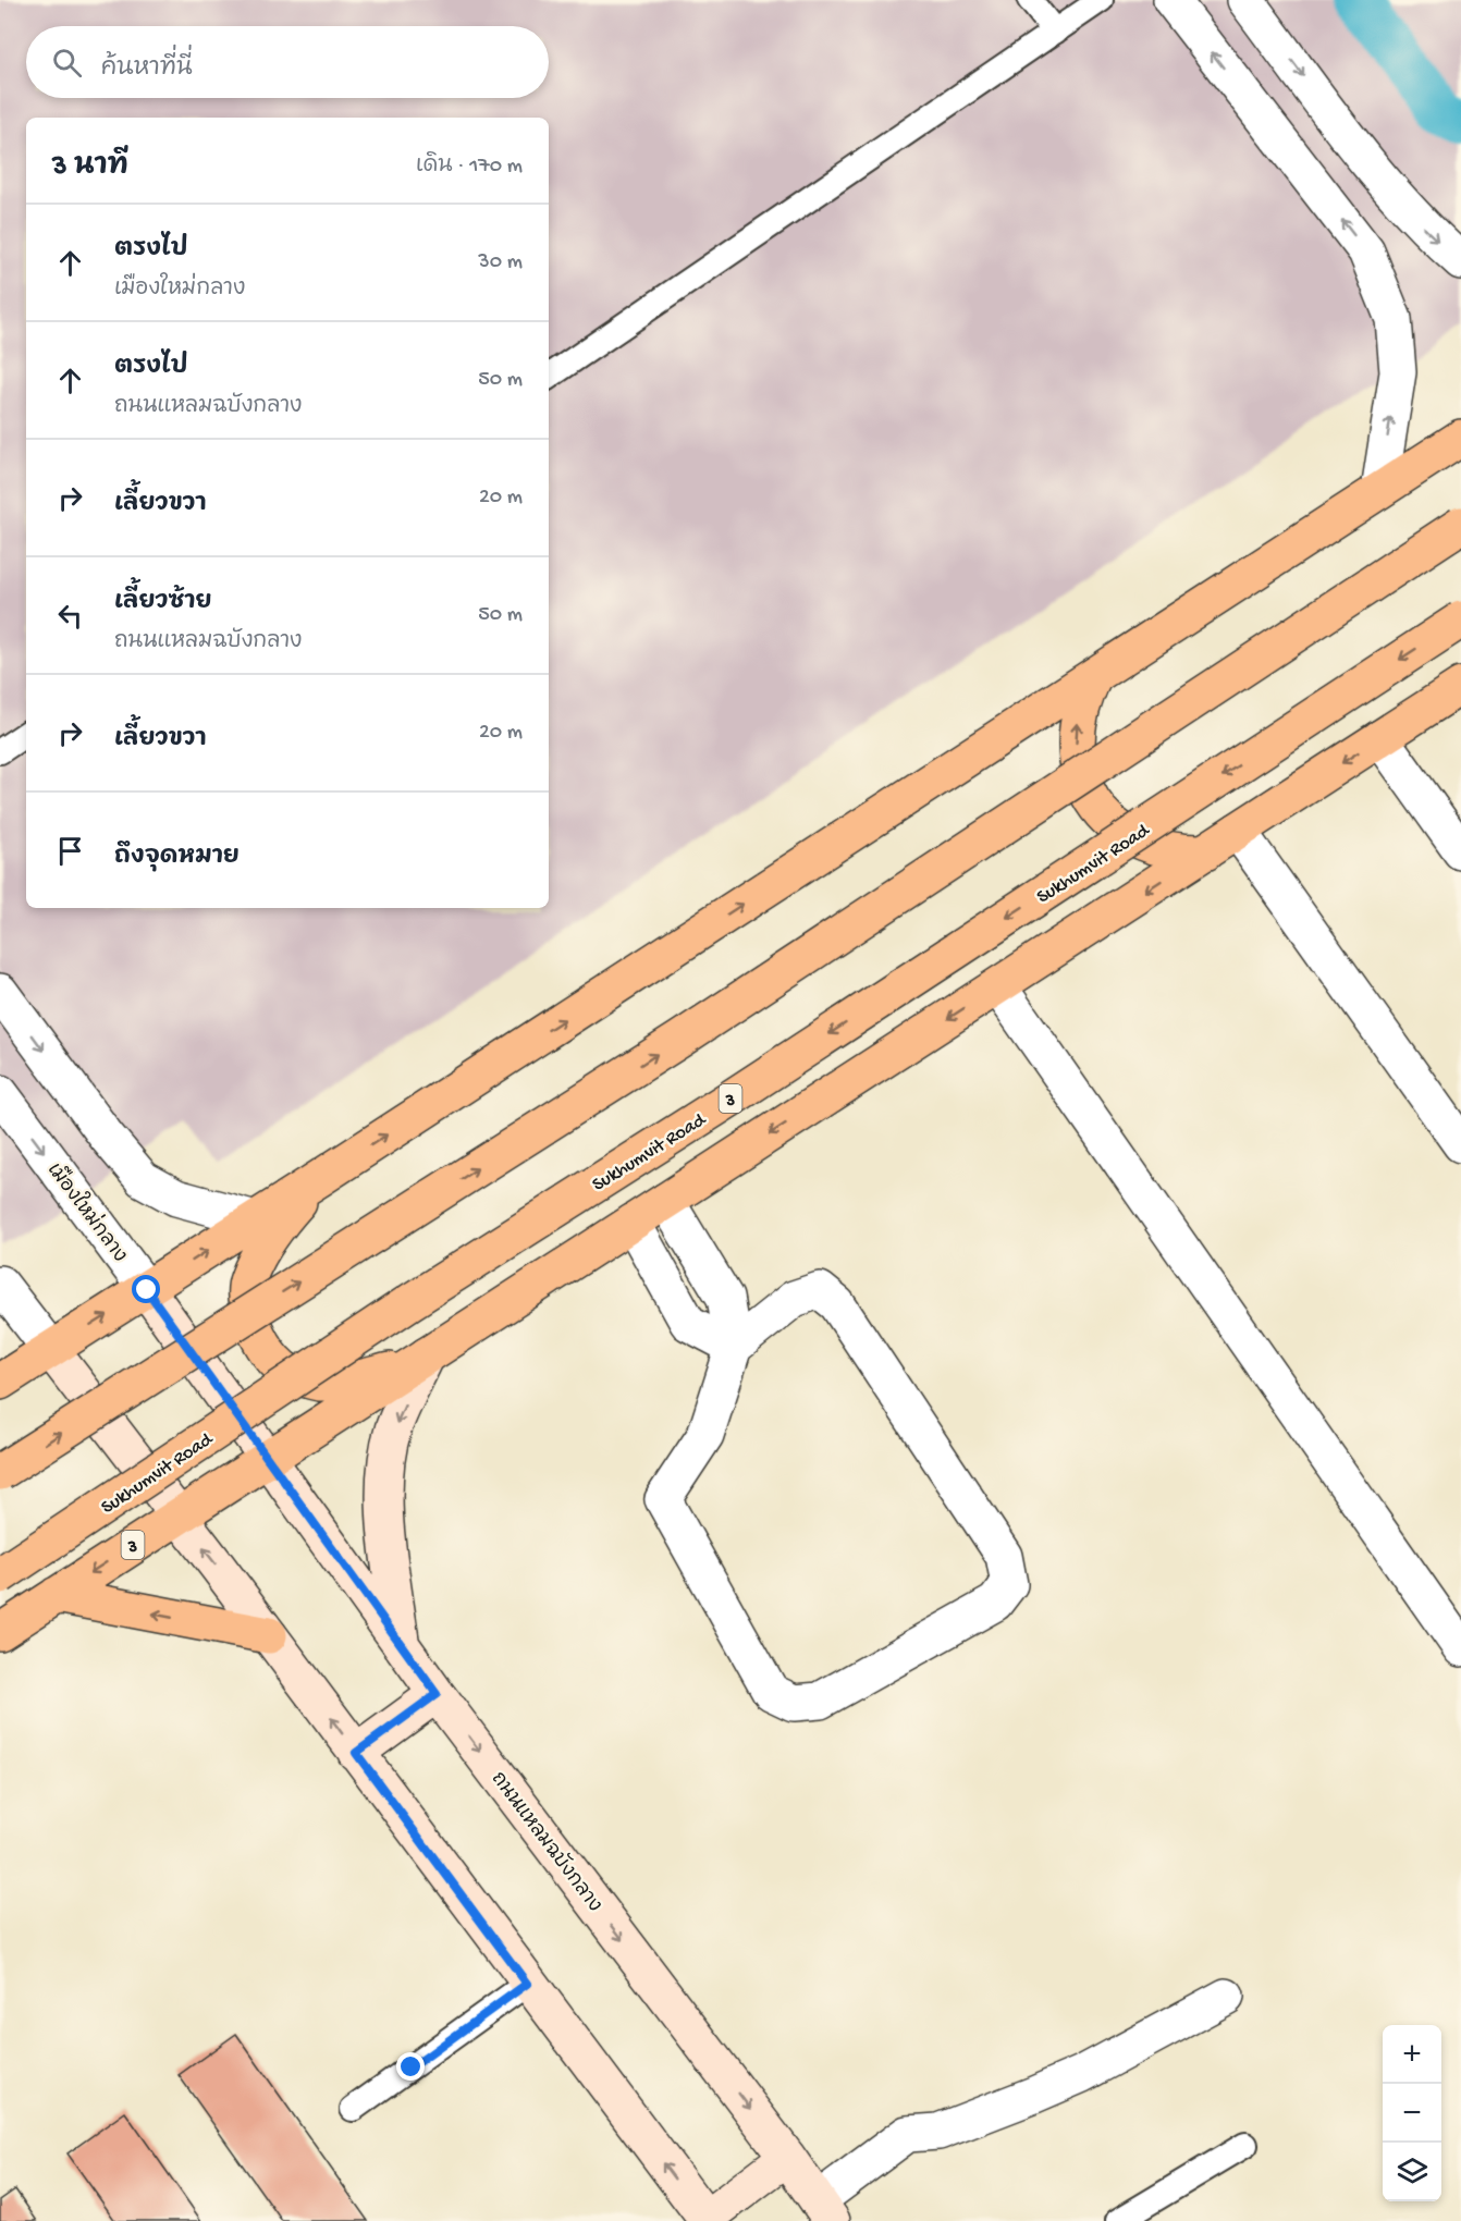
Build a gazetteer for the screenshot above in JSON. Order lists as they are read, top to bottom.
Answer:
{
  "streets": {
    "highway": ["Sukhumvit Road", "3"],
    "main road": ["เมืองใหม่กลาง", "ถนนแหลมฉบังกลาง"]
  },
  "crossings": [
    ["3", "เมืองใหม่กลาง"],
    ["3", "ถนนแหลมฉบังกลาง"],
    ["เมืองใหม่กลาง", "ถนนแหลมฉบังกลาง"]
  ],
  "page": {
    "search": "ค้นหาที่นี่",
    "heading": ["3 นาที", "เดิน · 170 m"],
    "list": [
      ["ตรงไป", "เมืองใหม่กลาง", "30 m"],
      ["ตรงไป", "ถนนแหลมฉบังกลาง", "50 m"],
      ["เลี้ยวขวา", "20 m"],
      ["เลี้ยวซ้าย", "ถนนแหลมฉบังกลาง", "50 m"],
      ["เลี้ยวขวา", "20 m"],
      "ถึงจุดหมาย"
    ],
    "map_buttons": ["+", "−"]
  }
}
